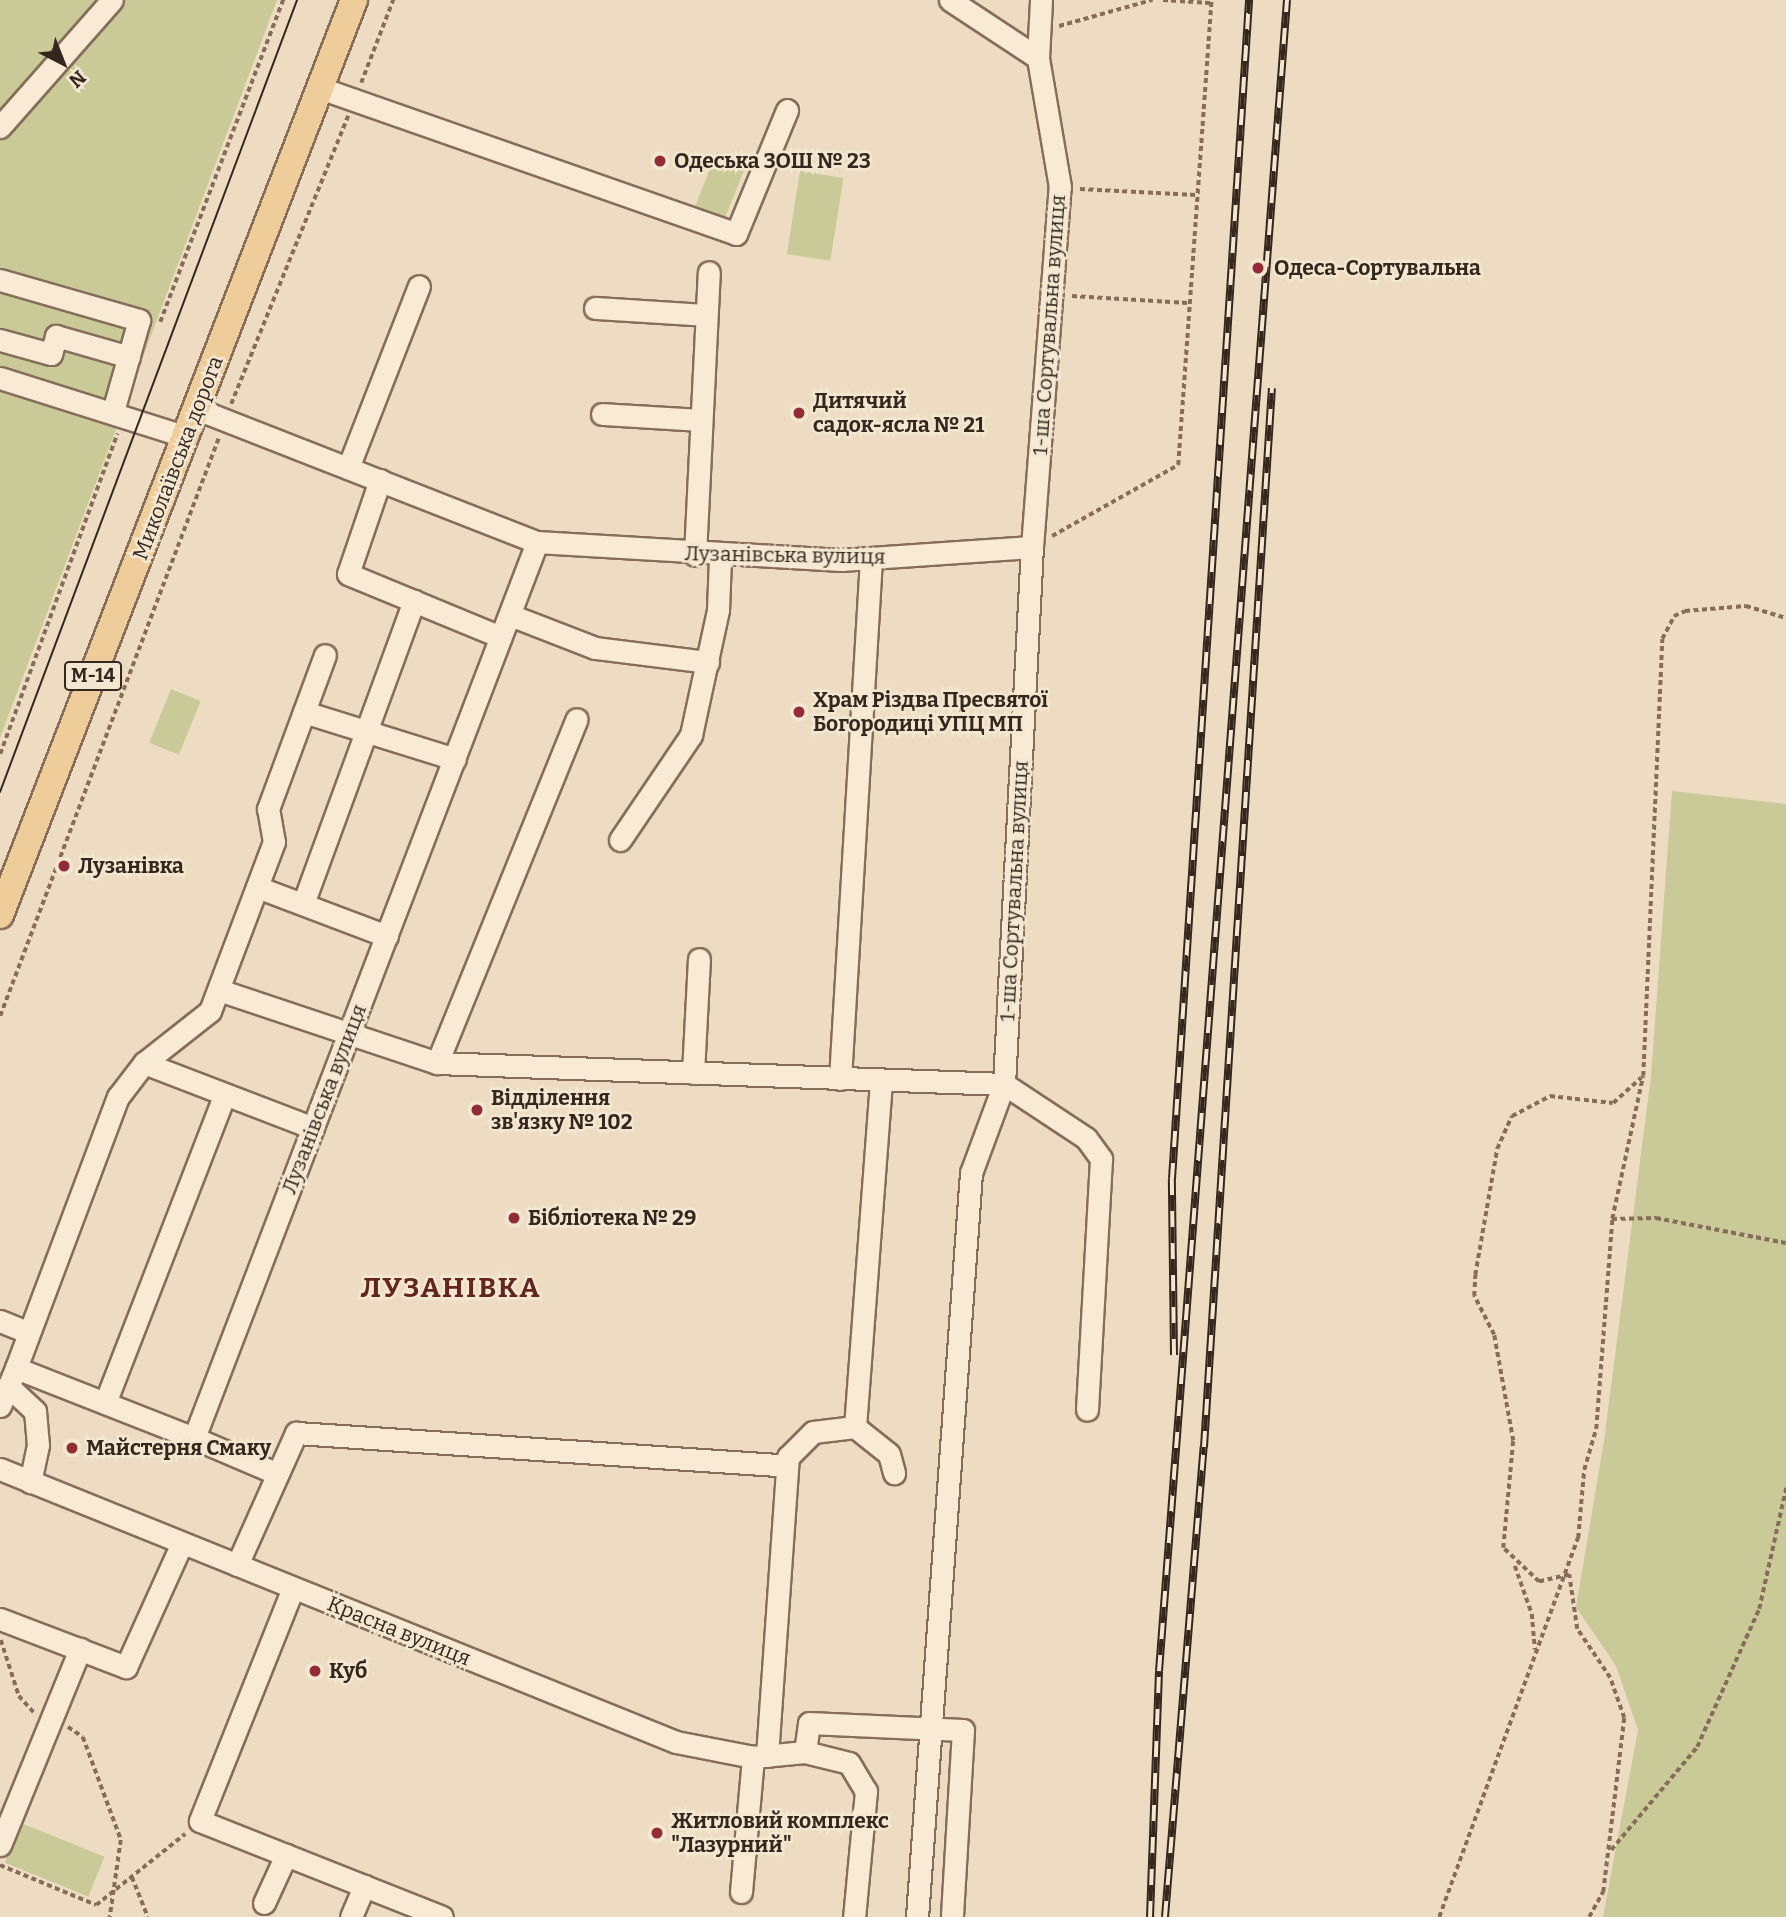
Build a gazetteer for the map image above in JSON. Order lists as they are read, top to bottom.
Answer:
{
  "streets": {
    "main road": ["Миколаївська дорога", "М-14"],
    "street": ["1-ша Сортувальна вулиця", "Лузанівська вулиця", "Красна вулиця"]
  },
  "crossings": [
    ["1-ша Сортувальна вулиця", "Лузанівська вулиця"],
    ["Миколаївська дорога", "Лузанівська вулиця"]
  ],
  "districts": ["ЛУЗАНІВКА"],
  "places": [
    "Одеська ЗОШ № 23",
    "Одеса-Сортувальна",
    "Дитячий садок-ясла № 21",
    "Храм Різдва Пресвятої Богородиці УПЦ МП",
    "Лузанівка",
    "Відділення зв'язку № 102",
    "Бібліотека № 29",
    "Майстерня Смаку",
    "Куб",
    "Житловий комплекс \"Лазурний\""
  ],
  "north": "bottom right"
}
